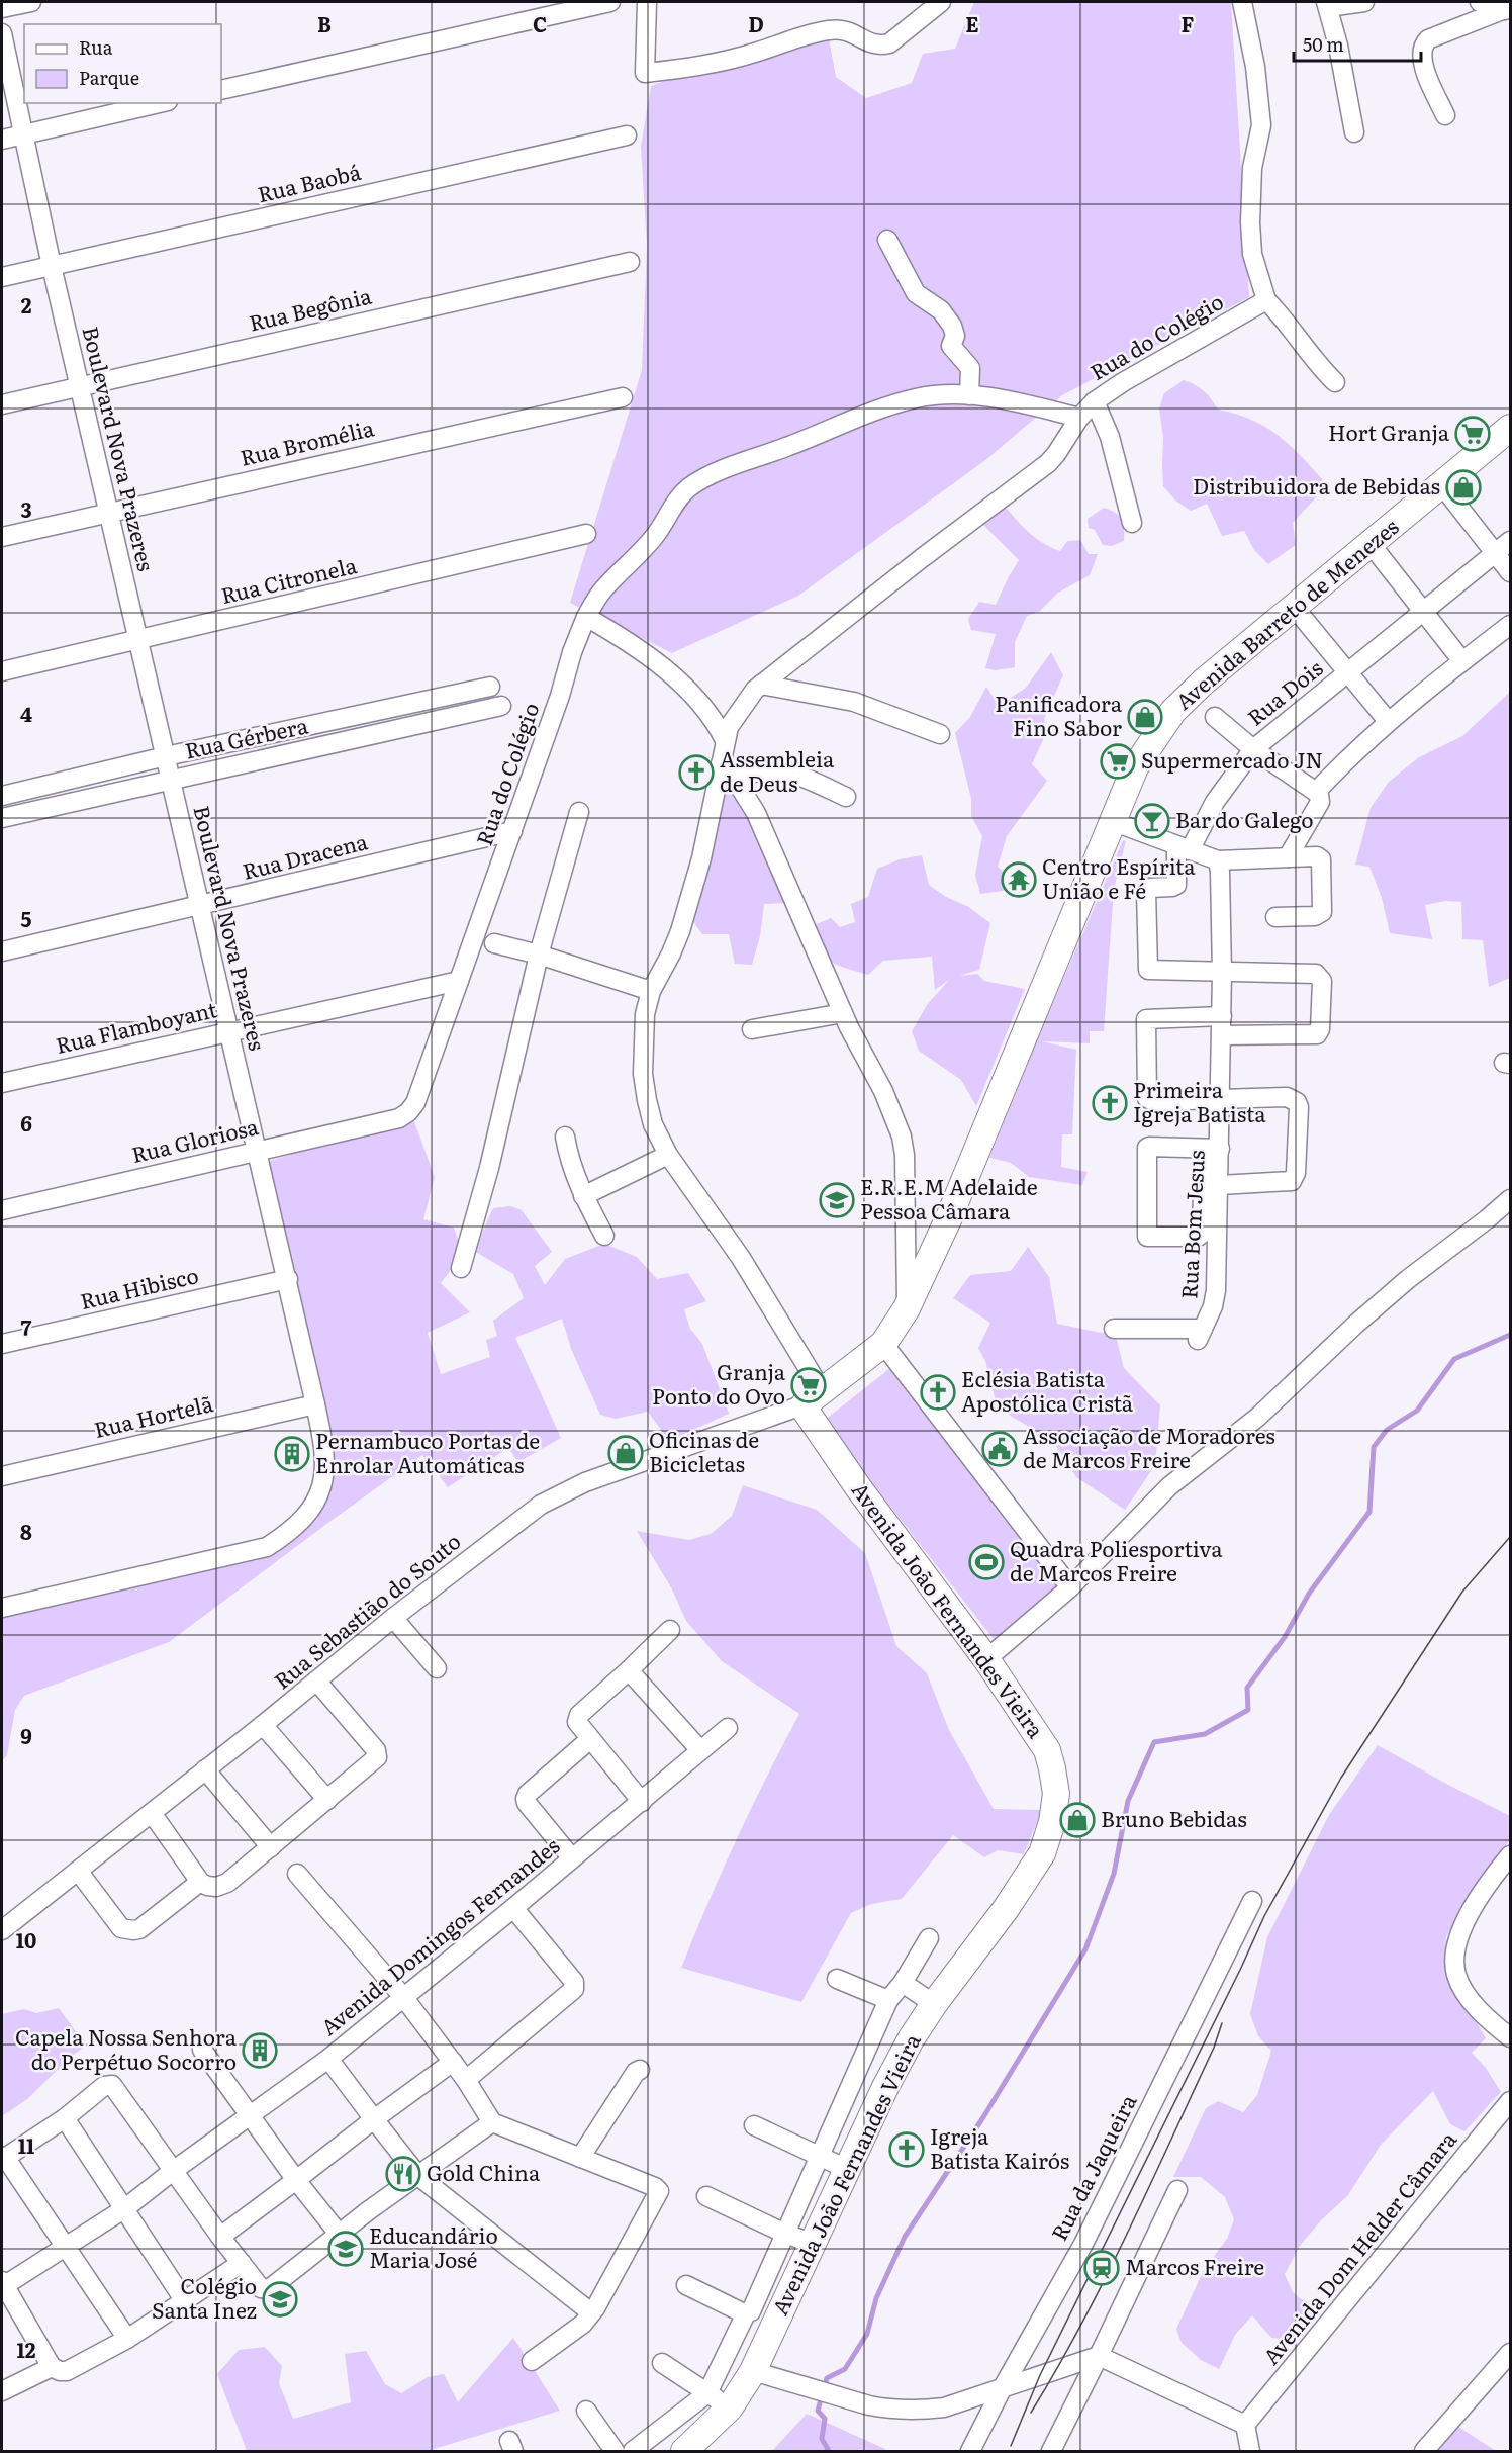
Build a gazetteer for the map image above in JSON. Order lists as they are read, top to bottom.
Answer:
{
  "streets": {
    "main road": ["Avenida Barreto de Menezes", "Avenida João Fernandes Vieira"],
    "street": [
      "Rua Baobá",
      "Rua Begônia",
      "Rua do Colégio",
      "Rua Bromélia",
      "Boulevard Nova Prazeres",
      "Rua Citronela",
      "Rua Dois",
      "Rua Gérbera",
      "Rua Dracena",
      "Rua Flamboyant",
      "Rua Gloriosa",
      "Rua Bom Jesus",
      "Rua Hibisco",
      "Rua Hortelã",
      "Rua Sebastião do Souto",
      "Avenida Domingos Fernandes",
      "Rua da Jaqueira",
      "Avenida Dom Helder Câmara"
    ]
  },
  "crossings": [
    ["Rua Baobá", "Boulevard Nova Prazeres"],
    ["Rua Begônia", "Boulevard Nova Prazeres"],
    ["Rua do Colégio", "Avenida Barreto de Menezes"],
    ["Rua do Colégio", "Rua Dracena"],
    ["Rua do Colégio", "Rua Flamboyant"],
    ["Rua do Colégio", "Rua Gloriosa"],
    ["Rua do Colégio", "Avenida João Fernandes Vieira"],
    ["Rua do Colégio", "Rua Sebastião do Souto"],
    ["Rua Bromélia", "Boulevard Nova Prazeres"],
    ["Boulevard Nova Prazeres", "Rua Citronela"],
    ["Boulevard Nova Prazeres", "Rua Gérbera"],
    ["Boulevard Nova Prazeres", "Rua Dracena"],
    ["Boulevard Nova Prazeres", "Rua Flamboyant"],
    ["Boulevard Nova Prazeres", "Rua Gloriosa"],
    ["Boulevard Nova Prazeres", "Rua Hibisco"],
    ["Boulevard Nova Prazeres", "Rua Hortelã"],
    ["Avenida Barreto de Menezes", "Rua Dois"],
    ["Avenida Barreto de Menezes", "Avenida João Fernandes Vieira"],
    ["Avenida Barreto de Menezes", "Rua Sebastião do Souto"],
    ["Avenida João Fernandes Vieira", "Rua Sebastião do Souto"]
  ],
  "places": {
    "supermarket": ["Hort Granja", "Supermercado JN", "Granja Ponto do Ovo"],
    "shop": [
      "Distribuidora de Bebidas",
      "Panificadora Fino Sabor",
      "Oficinas de Bicicletas",
      "Bruno Bebidas"
    ],
    "church": [
      "Assembleia de Deus",
      "Primeira Igreja Batista",
      "Eclésia Batista Apostólica Cristã",
      "Igreja Batista Kairós"
    ],
    "bar": ["Bar do Galego"],
    "temple": ["Centro Espírita União e Fé"],
    "school or university": ["E.R.E.M Adelaide Pessoa Câmara", "Educandário Maria José", "Colégio Santa Inez"],
    "public building": ["Associação de Moradores de Marcos Freire"],
    "building": ["Pernambuco Portas de Enrolar Automáticas", "Capela Nossa Senhora do Perpétuo Socorro"],
    "sports": ["Quadra Poliesportiva de Marcos Freire"],
    "restaurant": ["Gold China"],
    "station": ["Marcos Freire"]
  },
  "legend": ["Rua", "Parque"],
  "scale_bar": "50 m",
  "grid": {
    "columns": [
      "B",
      "C",
      "D",
      "E",
      "F"
    ],
    "rows": [
      "2",
      "3",
      "4",
      "5",
      "6",
      "7",
      "8",
      "9",
      "10",
      "11",
      "12"
    ]
  }
}
